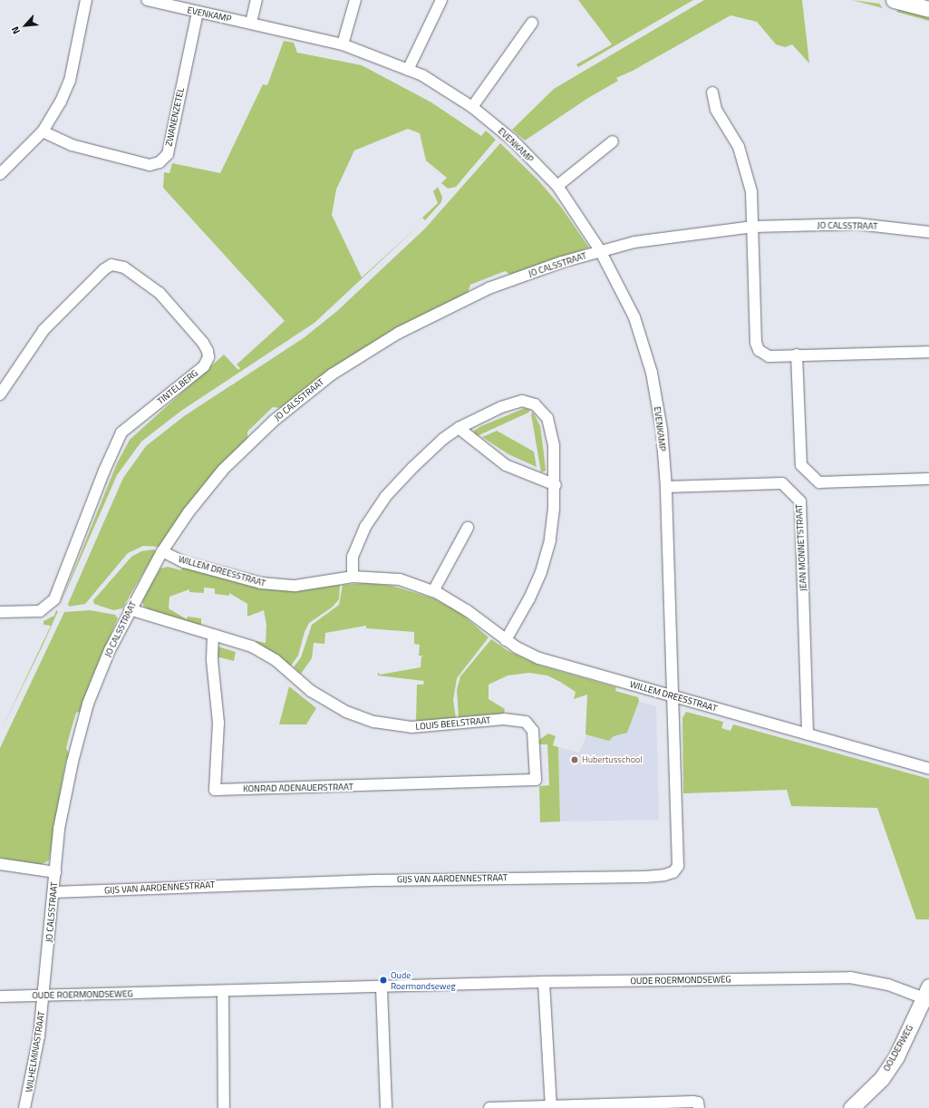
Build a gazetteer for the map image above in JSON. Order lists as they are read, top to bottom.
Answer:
{
  "streets": {
    "street": [
      "EVENKAMP",
      "ZWANENZETEL",
      "JO CALSSTRAAT",
      "TINTELBERG",
      "JEAN MONNETSTRAAT",
      "WILLEM DREESSTRAAT",
      "LOUIS BEELSTRAAT",
      "KONRAD ADENAUERSTRAAT",
      "GIJS VAN AARDENNESTRAAT",
      "OUDE ROERMONDSEWEG",
      "OOLDERWEG",
      "WILHELMINASTRAAT"
    ]
  },
  "crossings": [
    ["EVENKAMP", "ZWANENZETEL"],
    ["EVENKAMP", "JO CALSSTRAAT"],
    ["EVENKAMP", "JEAN MONNETSTRAAT"],
    ["EVENKAMP", "WILLEM DREESSTRAAT"],
    ["EVENKAMP", "GIJS VAN AARDENNESTRAAT"],
    ["JO CALSSTRAAT", "WILLEM DREESSTRAAT"],
    ["JO CALSSTRAAT", "LOUIS BEELSTRAAT"],
    ["JO CALSSTRAAT", "GIJS VAN AARDENNESTRAAT"],
    ["JO CALSSTRAAT", "OUDE ROERMONDSEWEG"],
    ["JO CALSSTRAAT", "WILHELMINASTRAAT"],
    ["JEAN MONNETSTRAAT", "WILLEM DREESSTRAAT"],
    ["WILLEM DREESSTRAAT", "GIJS VAN AARDENNESTRAAT"],
    ["LOUIS BEELSTRAAT", "KONRAD ADENAUERSTRAAT"],
    ["OUDE ROERMONDSEWEG", "OOLDERWEG"],
    ["OUDE ROERMONDSEWEG", "WILHELMINASTRAAT"]
  ],
  "places": ["Hubertusschool", "Oude Roermondseweg"],
  "north": "bottom left"
}
